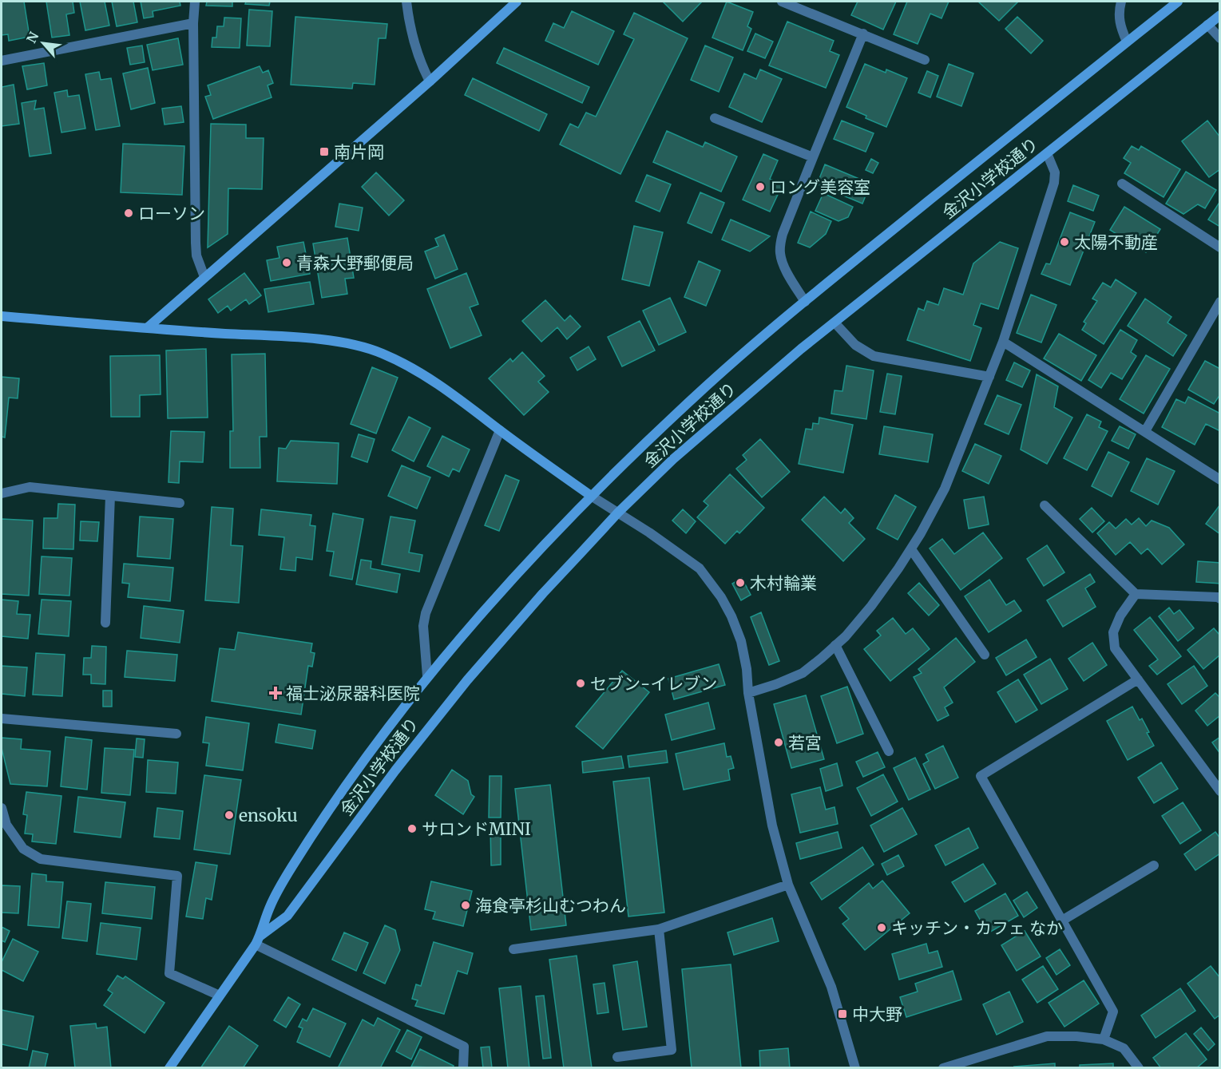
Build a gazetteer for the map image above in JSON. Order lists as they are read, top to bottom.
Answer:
{
  "streets": {
    "street": ["金沢小学校通り"]
  },
  "places": {
    "transit": ["南片岡", "中大野"],
    "other": [
      "ロング美容室",
      "ローソン",
      "太陽不動産",
      "青森大野郵便局",
      "木村輪業",
      "セブン-イレブン",
      "若宮",
      "ensoku",
      "サロンドMINI",
      "海食亭杉山むつわん",
      "キッチン・カフェ なか"
    ],
    "health": ["福士泌尿器科医院"]
  },
  "north": "top left"
}
